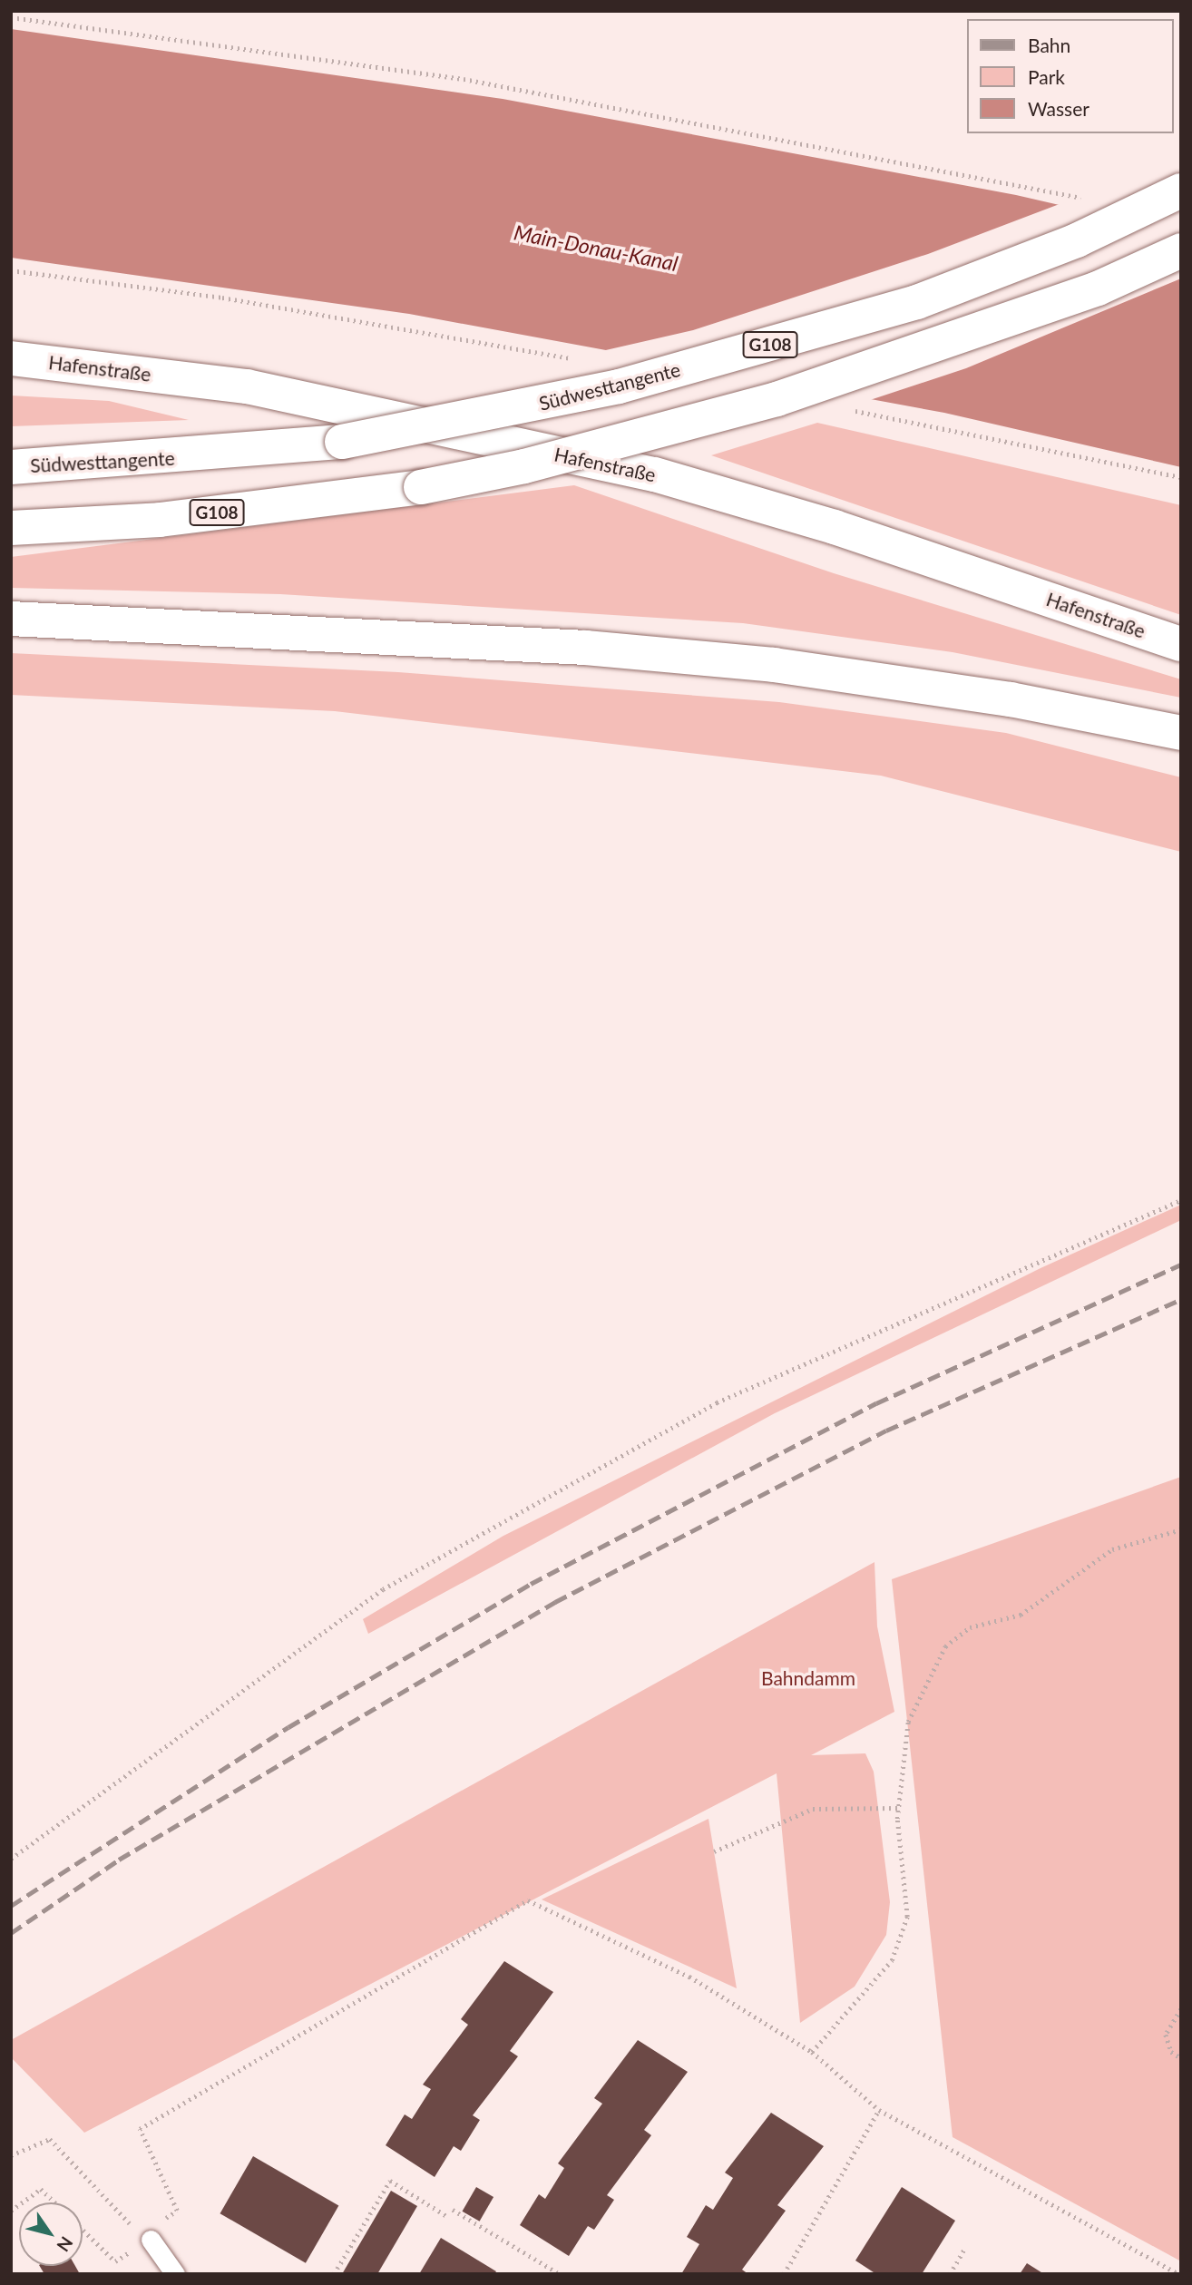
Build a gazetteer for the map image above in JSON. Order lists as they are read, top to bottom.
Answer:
{
  "streets": {
    "highway": ["G108", "Hafenstraße", "Südwesttangente"]
  },
  "water": ["Main-Donau-Kanal"],
  "parks": ["Bahndamm"],
  "legend": ["Bahn", "Park", "Wasser"],
  "north": "bottom right"
}
